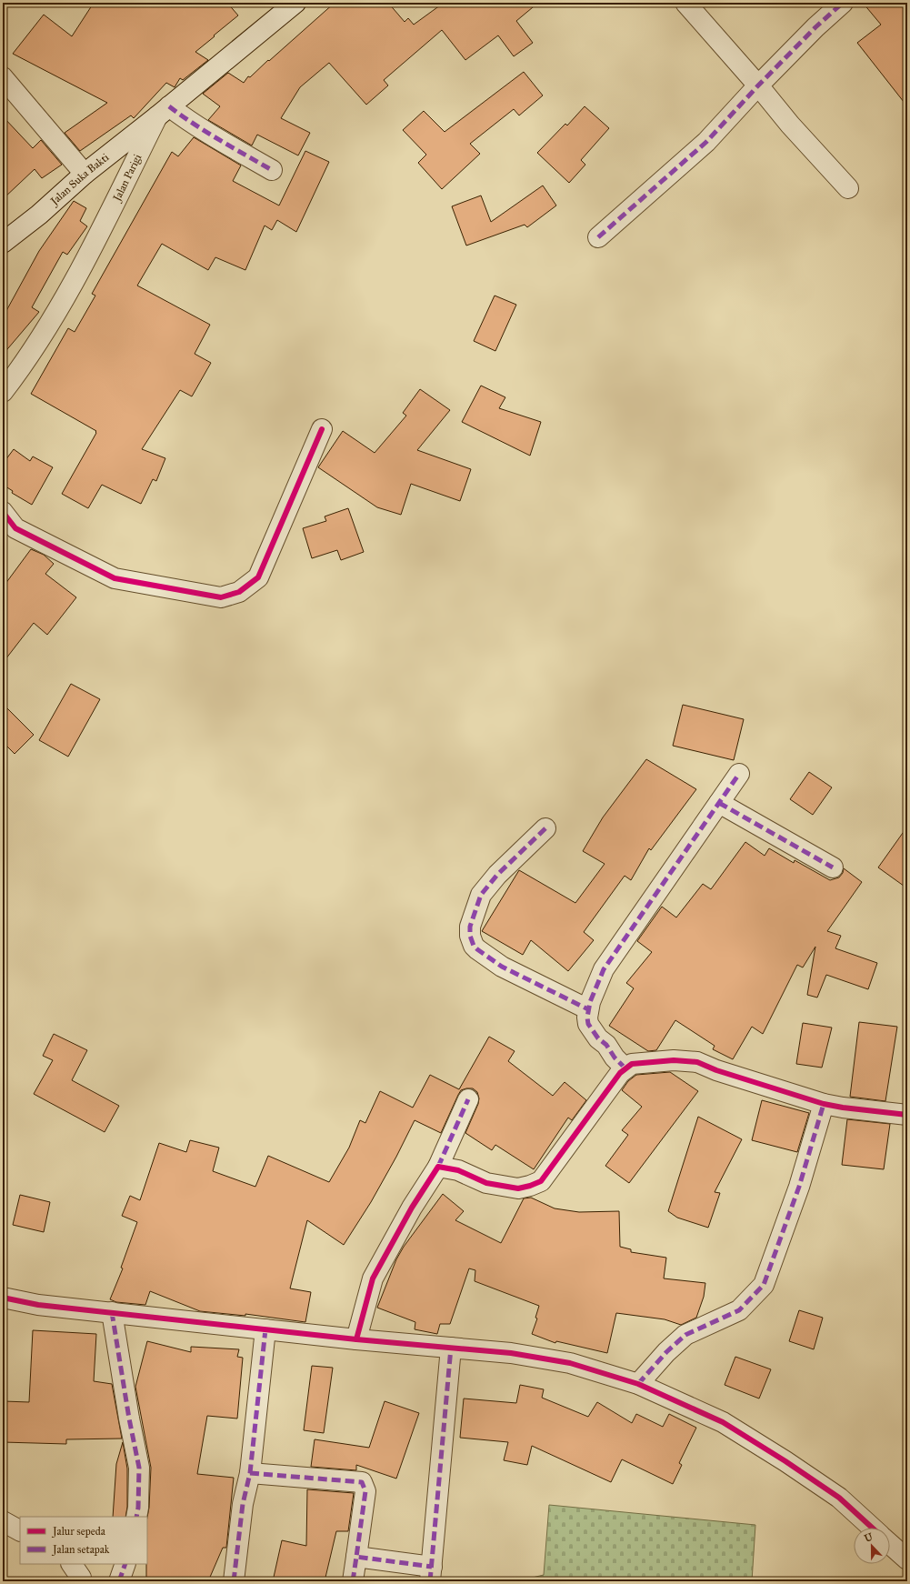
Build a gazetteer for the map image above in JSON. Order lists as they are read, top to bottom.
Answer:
{
  "streets": {
    "street": ["Jalan Parigi", "Jalan Suka Bakti"]
  },
  "crossings": [
    ["Jalan Parigi", "Jalan Suka Bakti"]
  ],
  "legend": ["Jalur sepeda", "Jalan setapak"],
  "north": "top"
}
